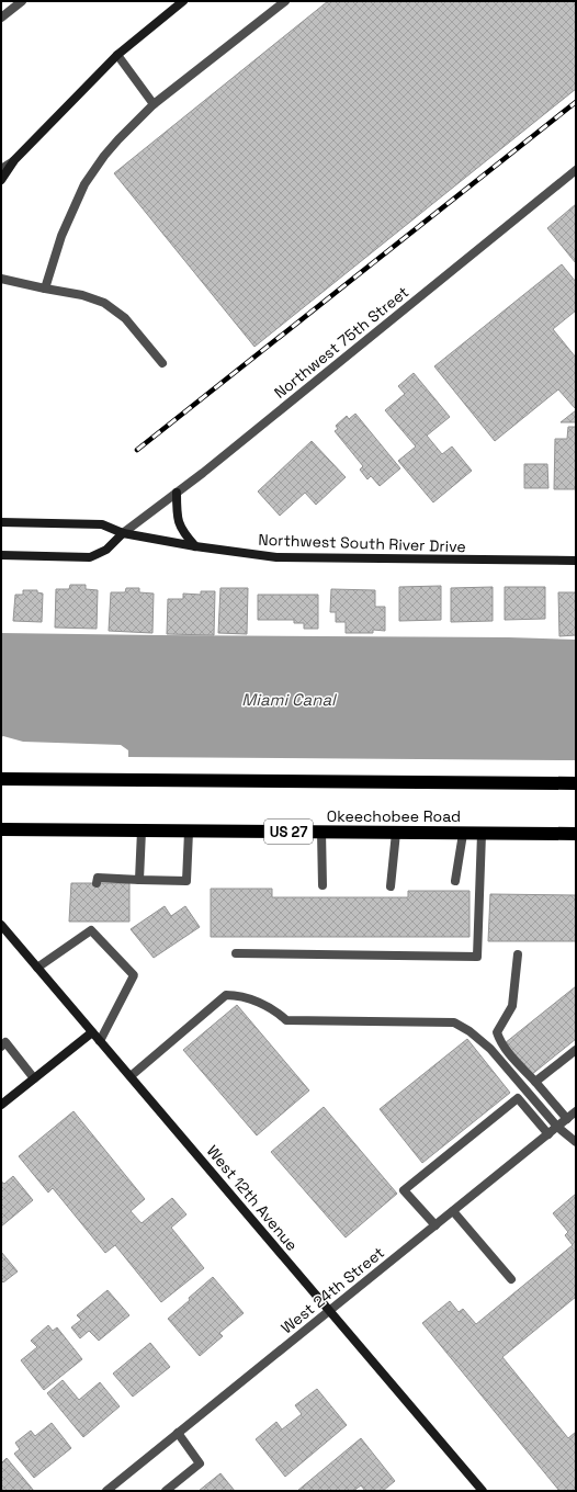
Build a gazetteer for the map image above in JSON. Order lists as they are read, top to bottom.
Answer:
{
  "streets": {
    "highway": ["Okeechobee Road", "US 27"],
    "main road": ["Northwest South River Drive", "West 12th Avenue"],
    "street": ["Northwest 75th Street", "West 24th Street"]
  },
  "crossings": [
    ["Northwest 75th Street", "Northwest South River Drive"],
    ["West 12th Avenue", "West 24th Street"]
  ],
  "water": ["Miami Canal"]
}
